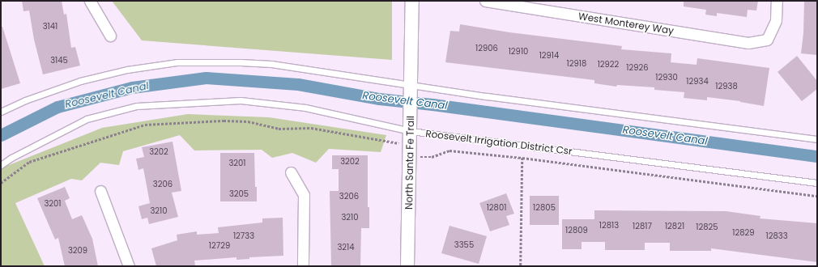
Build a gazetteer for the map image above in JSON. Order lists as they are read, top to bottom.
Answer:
{
  "streets": {
    "street": ["West Monterey Way", "North Santa Fe Trail"],
    "lane": ["Roosevelt Irrigation District Csr"]
  },
  "crossings": [
    ["Roosevelt Irrigation District Csr", "North Santa Fe Trail"]
  ],
  "water": ["Roosevelt Canal"],
  "house_numbers": [
    "3141",
    "12906",
    "12910",
    "12914",
    "3145",
    "12918",
    "12922",
    "12926",
    "12930",
    "12934",
    "12938",
    "3202",
    "3202",
    "3201",
    "3206",
    "3205",
    "3206",
    "3201",
    "12801",
    "12805",
    "3210",
    "3210",
    "12813",
    "12817",
    "12821",
    "12825",
    "12809",
    "12829",
    "12733",
    "12833",
    "3355",
    "12729",
    "3214",
    "3209"
  ]
}
